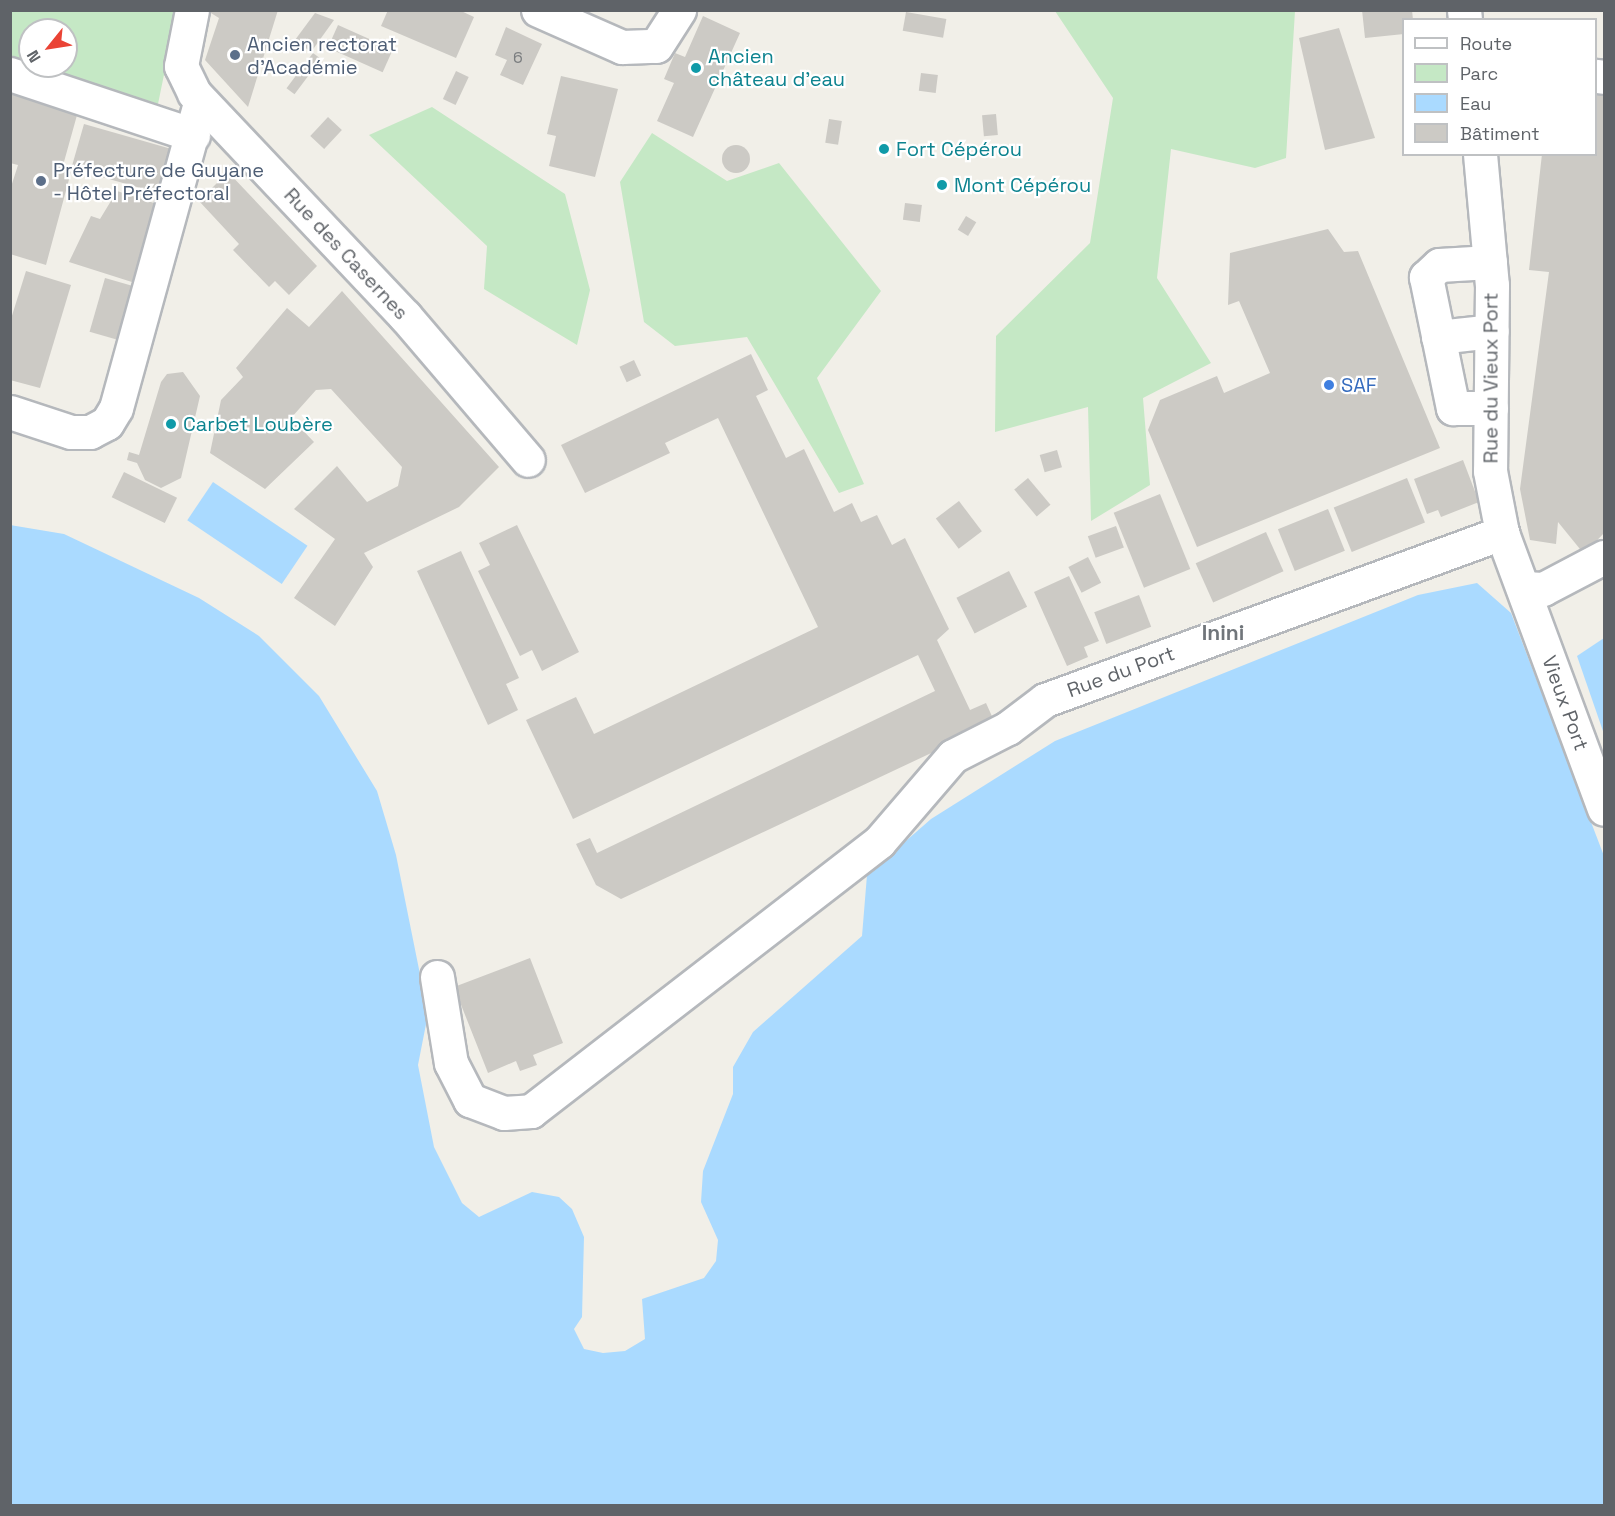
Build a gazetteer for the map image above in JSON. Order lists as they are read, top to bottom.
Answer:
{
  "streets": {
    "street": [
      "Rue des Casernes",
      "Rue du Vieux Port",
      "Rue du Port",
      "Vieux Port"
    ]
  },
  "crossings": [
    ["Rue du Vieux Port", "Rue du Port"],
    ["Rue du Vieux Port", "Vieux Port"]
  ],
  "districts": ["Inini"],
  "places": [
    "Ancien rectorat d'Académie",
    "Ancien château d'eau",
    "Fort Cépérou",
    "Préfecture de Guyane - Hôtel Préfectoral",
    "Mont Cépérou",
    "SAF",
    "Carbet Loubère"
  ],
  "house_numbers": ["6"],
  "legend": [
    "Route",
    "Parc",
    "Eau",
    "Bâtiment"
  ],
  "north": "bottom left"
}
